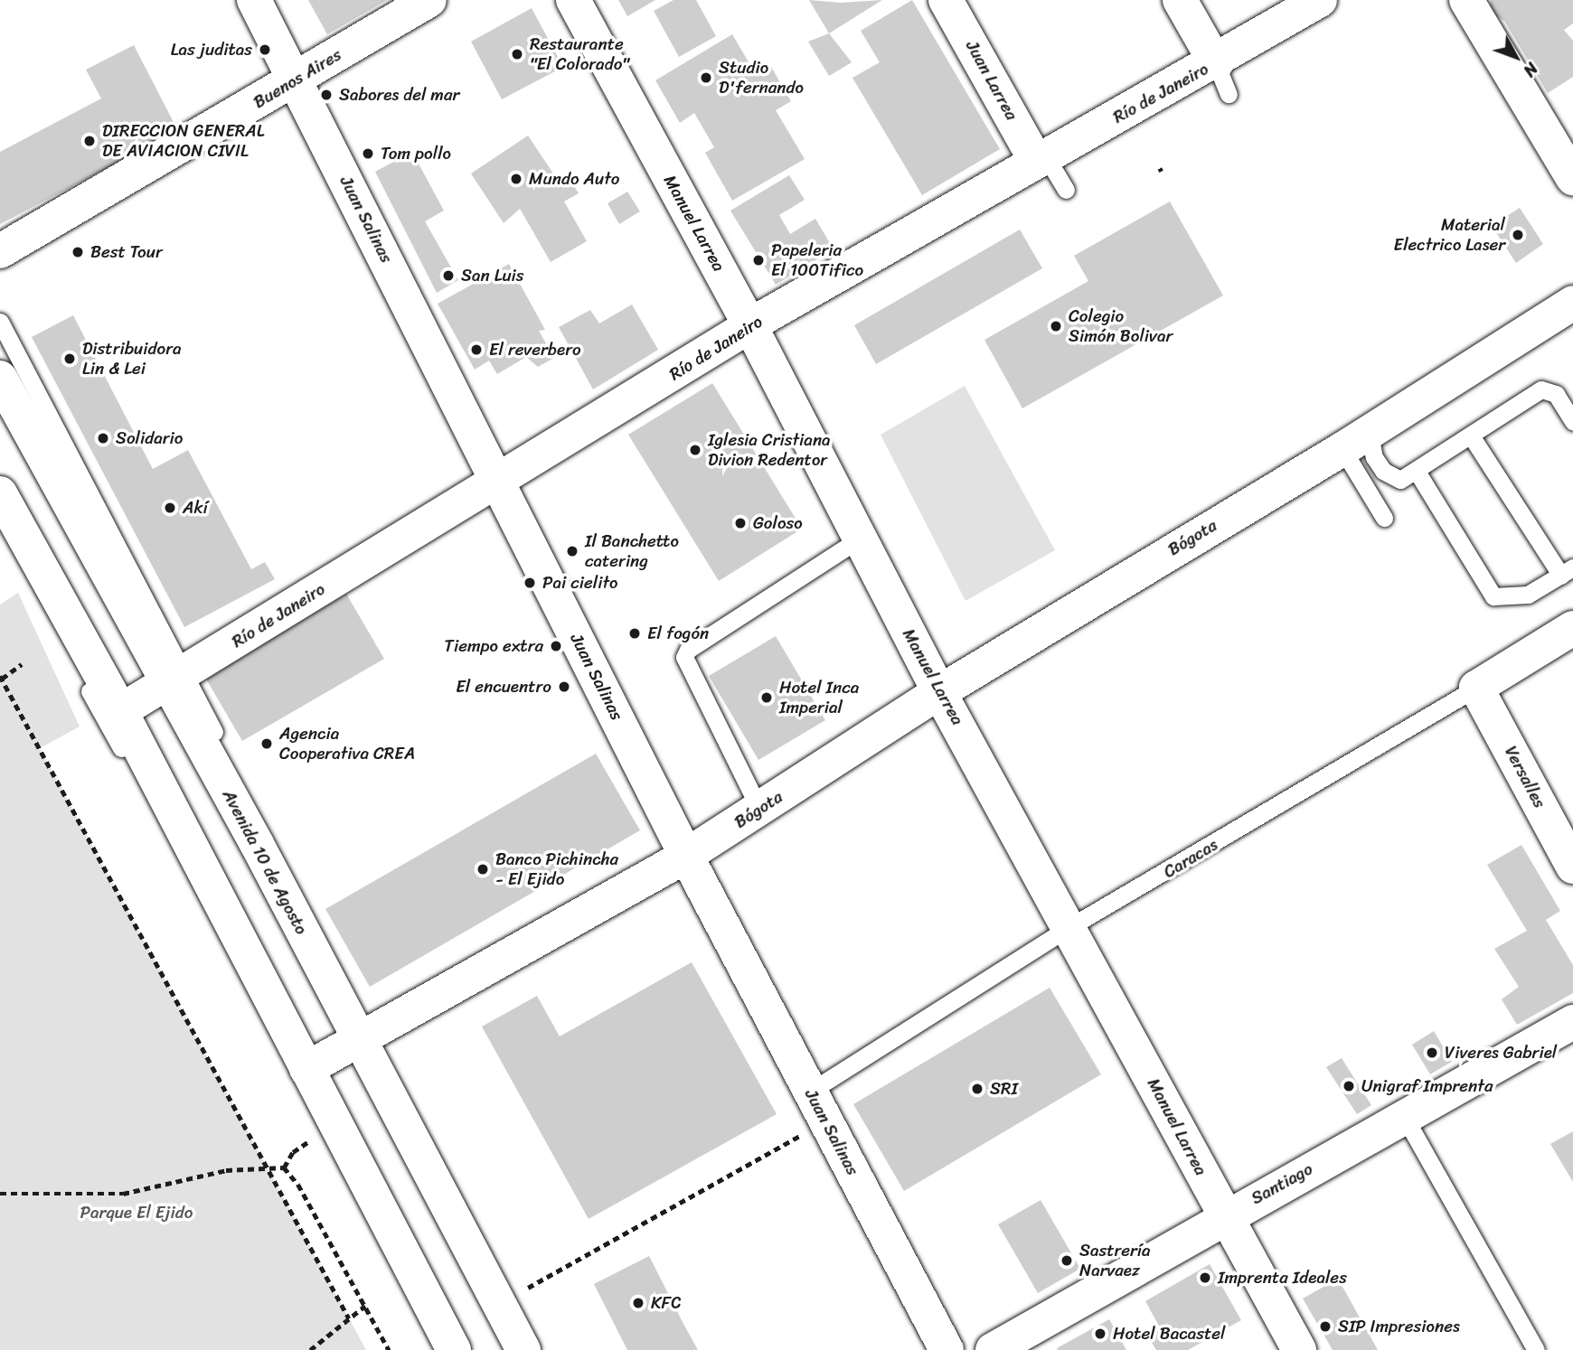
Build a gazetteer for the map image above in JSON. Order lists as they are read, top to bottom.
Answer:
{
  "streets": {
    "street": [
      "Buenos Aires",
      "Juan Larrea",
      "Río de Janeiro",
      "Juan Salinas",
      "Manuel Larrea",
      "Bógota",
      "Versalles",
      "Caracas",
      "Avenida 10 de Agosto",
      "Santiago"
    ]
  },
  "crossings": [
    ["Buenos Aires", "Juan Salinas"],
    ["Juan Larrea", "Río de Janeiro"],
    ["Río de Janeiro", "Juan Salinas"],
    ["Río de Janeiro", "Manuel Larrea"],
    ["Río de Janeiro", "Avenida 10 de Agosto"],
    ["Juan Salinas", "Bógota"],
    ["Juan Salinas", "Caracas"],
    ["Manuel Larrea", "Bógota"],
    ["Manuel Larrea", "Caracas"],
    ["Manuel Larrea", "Santiago"],
    ["Bógota", "Avenida 10 de Agosto"],
    ["Versalles", "Caracas"]
  ],
  "parks": ["Parque El Ejido"],
  "places": [
    "Las juditas",
    "Restaurante \"El Colorado\"",
    "Studio D'fernando",
    "Sabores del mar",
    "DIRECCION GENERAL DE AVIACION CIVIL",
    "Tom pollo",
    "Mundo Auto",
    "Material Electrico Laser",
    "Best Tour",
    "Papeleria El 100Tifico",
    "San Luis",
    "Colegio Simón Bolivar",
    "El reverbero",
    "Distribuidora Lin & Lei",
    "Solidario",
    "Iglesia Cristiana Divion Redentor",
    "Akí",
    "Goloso",
    "Il Banchetto catering",
    "Pai cielito",
    "El fogón",
    "Tiempo extra",
    "El encuentro",
    "Hotel Inca Imperial",
    "Agencia Cooperativa CREA",
    "Banco Pichincha - El Ejido",
    "Viveres Gabriel",
    "Unigraf Imprenta",
    "SRI",
    "Sastrería Narvaez",
    "Imprenta Ideales",
    "KFC",
    "SIP Impresiones",
    "Hotel Bacastel"
  ],
  "north": "bottom right"
}
